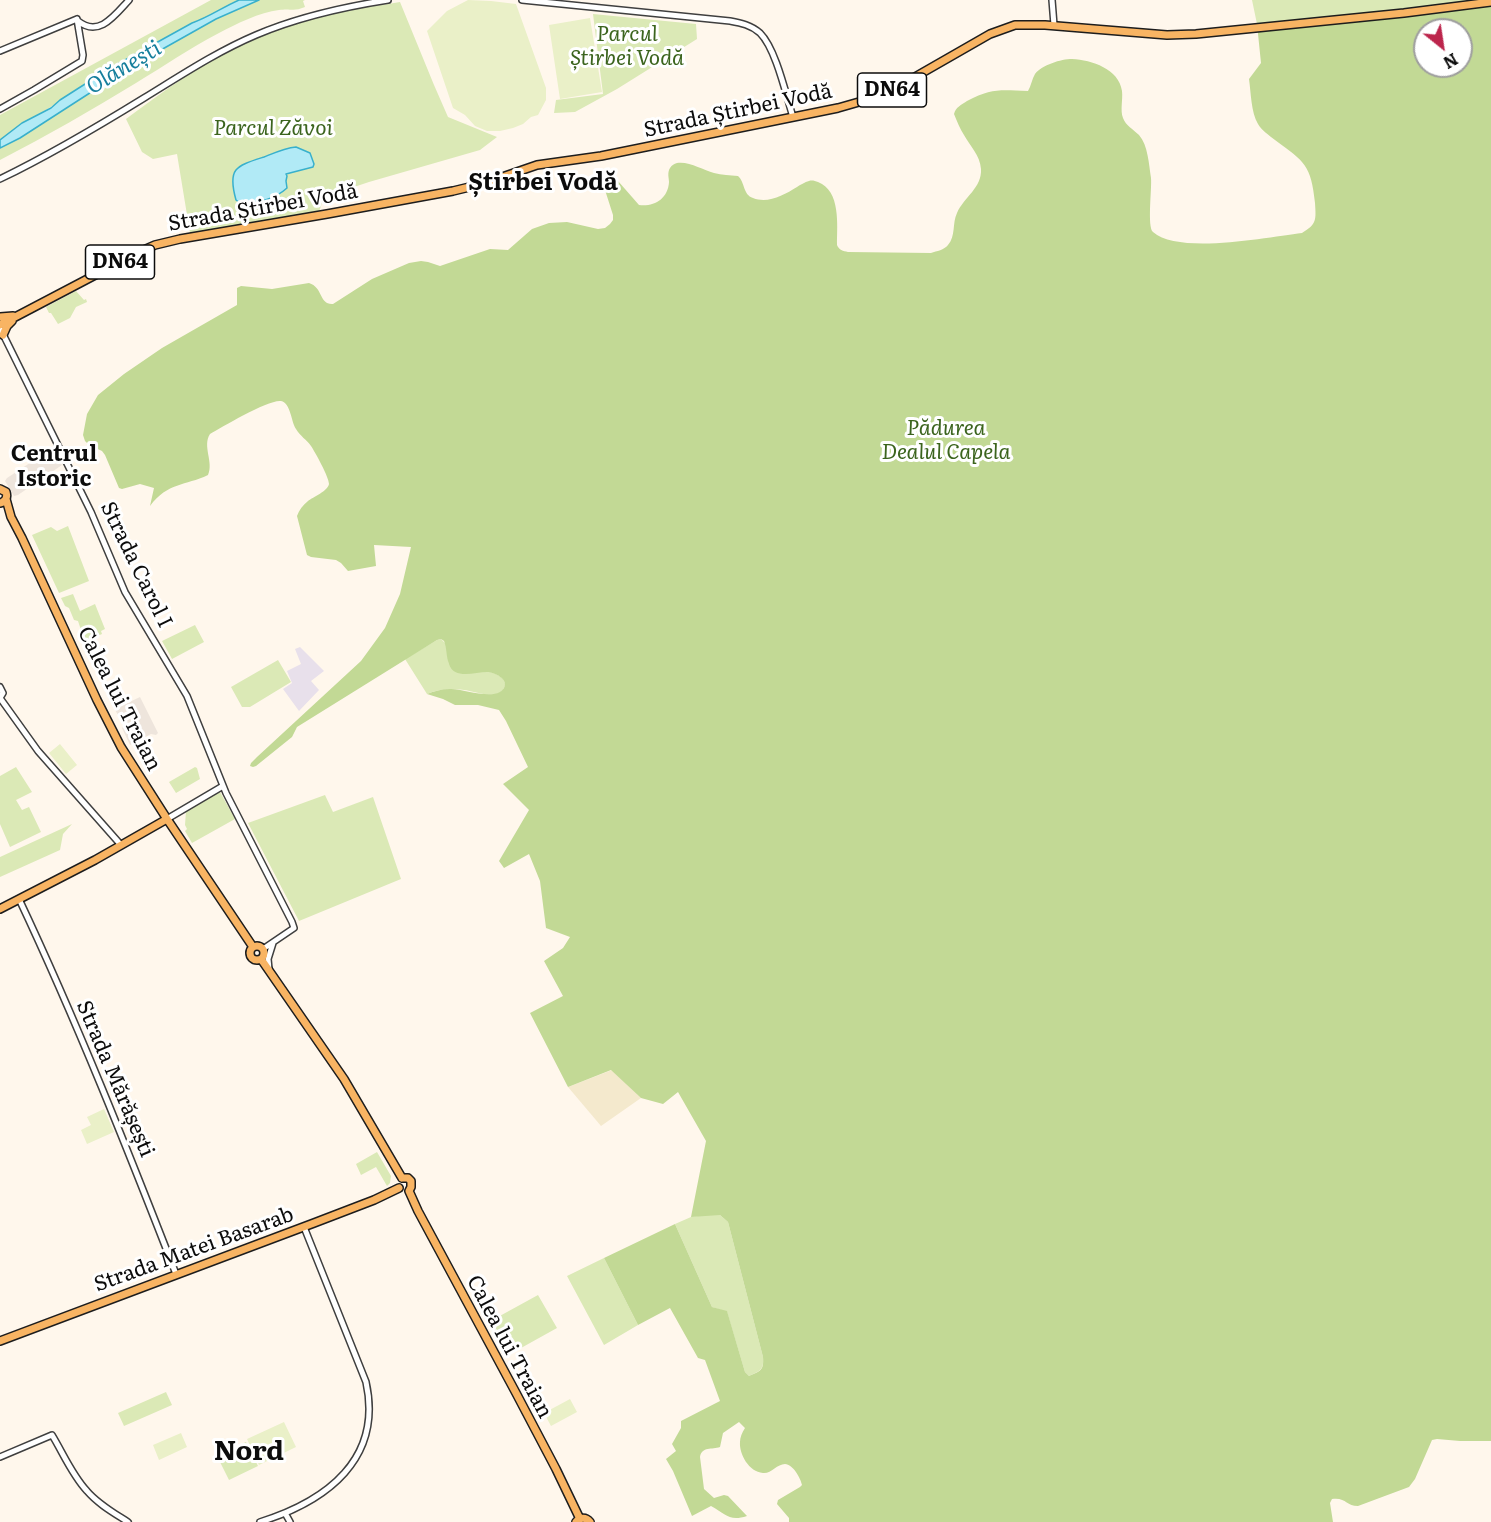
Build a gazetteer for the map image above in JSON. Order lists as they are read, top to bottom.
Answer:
{
  "streets": {
    "main road": [
      "DN64",
      "Strada Știrbei Vodă",
      "Calea lui Traian",
      "Strada Matei Basarab"
    ],
    "street": ["Strada Carol I", "Strada Mărășești"]
  },
  "crossings": [
    ["Calea lui Traian", "Strada Matei Basarab"],
    ["Strada Mărășești", "Strada Matei Basarab"]
  ],
  "districts": ["Știrbei Vodă", "Centrul Istoric", "Nord"],
  "water": ["Olănești"],
  "parks": ["Parcul Știrbei Vodă", "Parcul Zăvoi", "Pădurea Dealul Capela"],
  "north": "bottom right"
}
